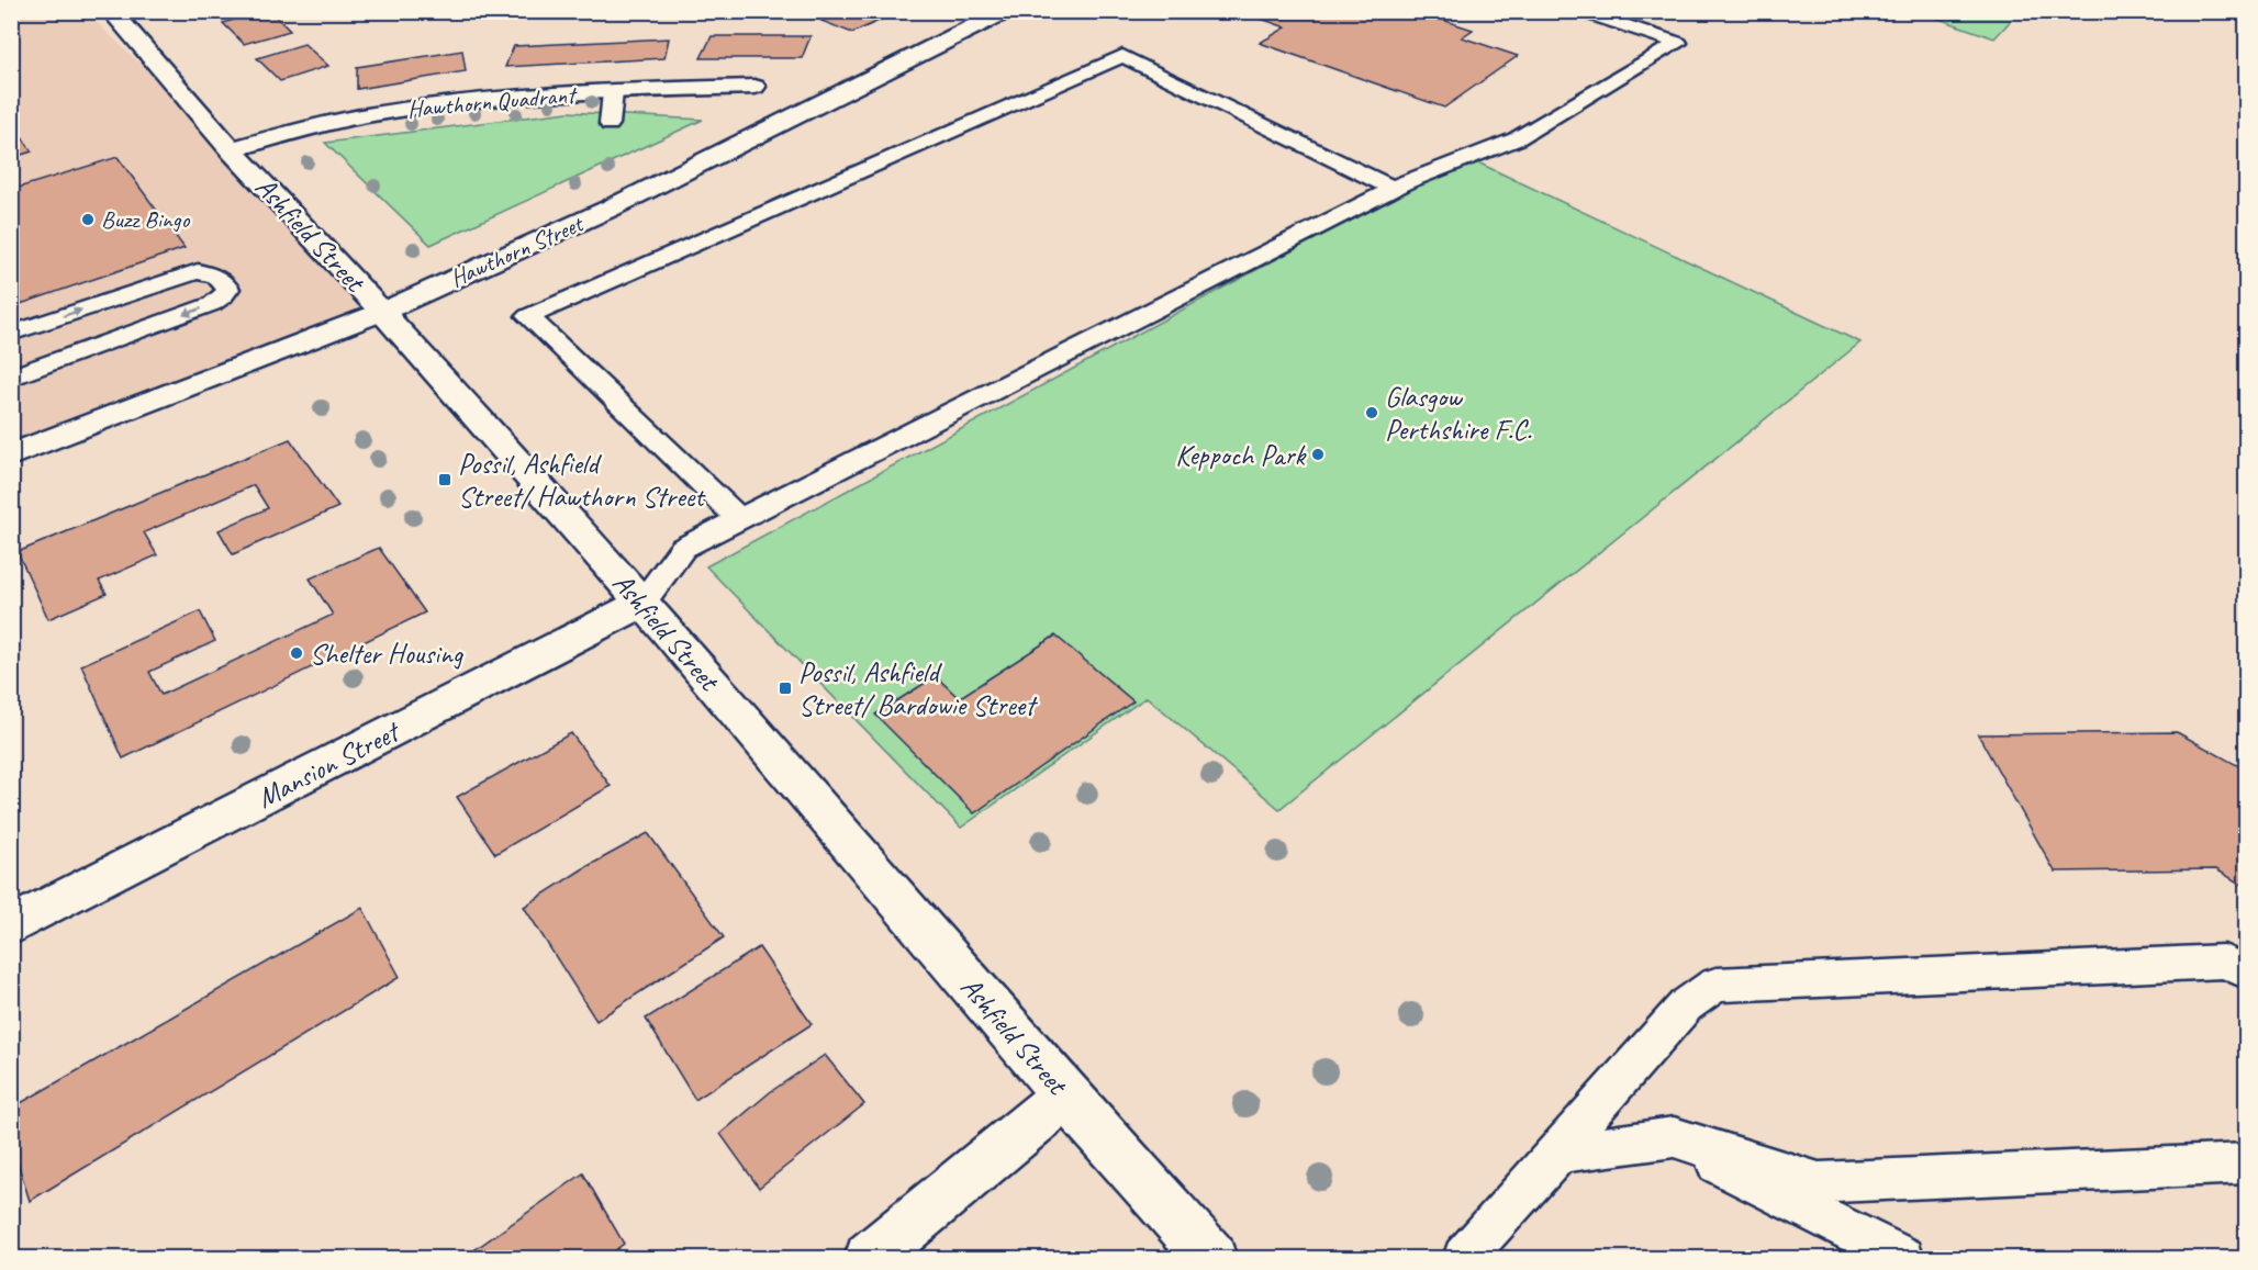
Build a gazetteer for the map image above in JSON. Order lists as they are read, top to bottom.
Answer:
{
  "streets": {
    "street": [
      "Hawthorn Quadrant",
      "Ashfield Street",
      "Hawthorn Street",
      "Mansion Street"
    ]
  },
  "crossings": [
    ["Hawthorn Quadrant", "Ashfield Street"],
    ["Ashfield Street", "Hawthorn Street"],
    ["Ashfield Street", "Mansion Street"]
  ],
  "places": {
    "other": [
      "Buzz Bingo",
      "Glasgow Perthshire F.C.",
      "Keppoch Park",
      "Shelter Housing"
    ],
    "transit": ["Possil, Ashfield Street/ Hawthorn Street", "Possil, Ashfield Street/ Bardowie Street"]
  }
}
